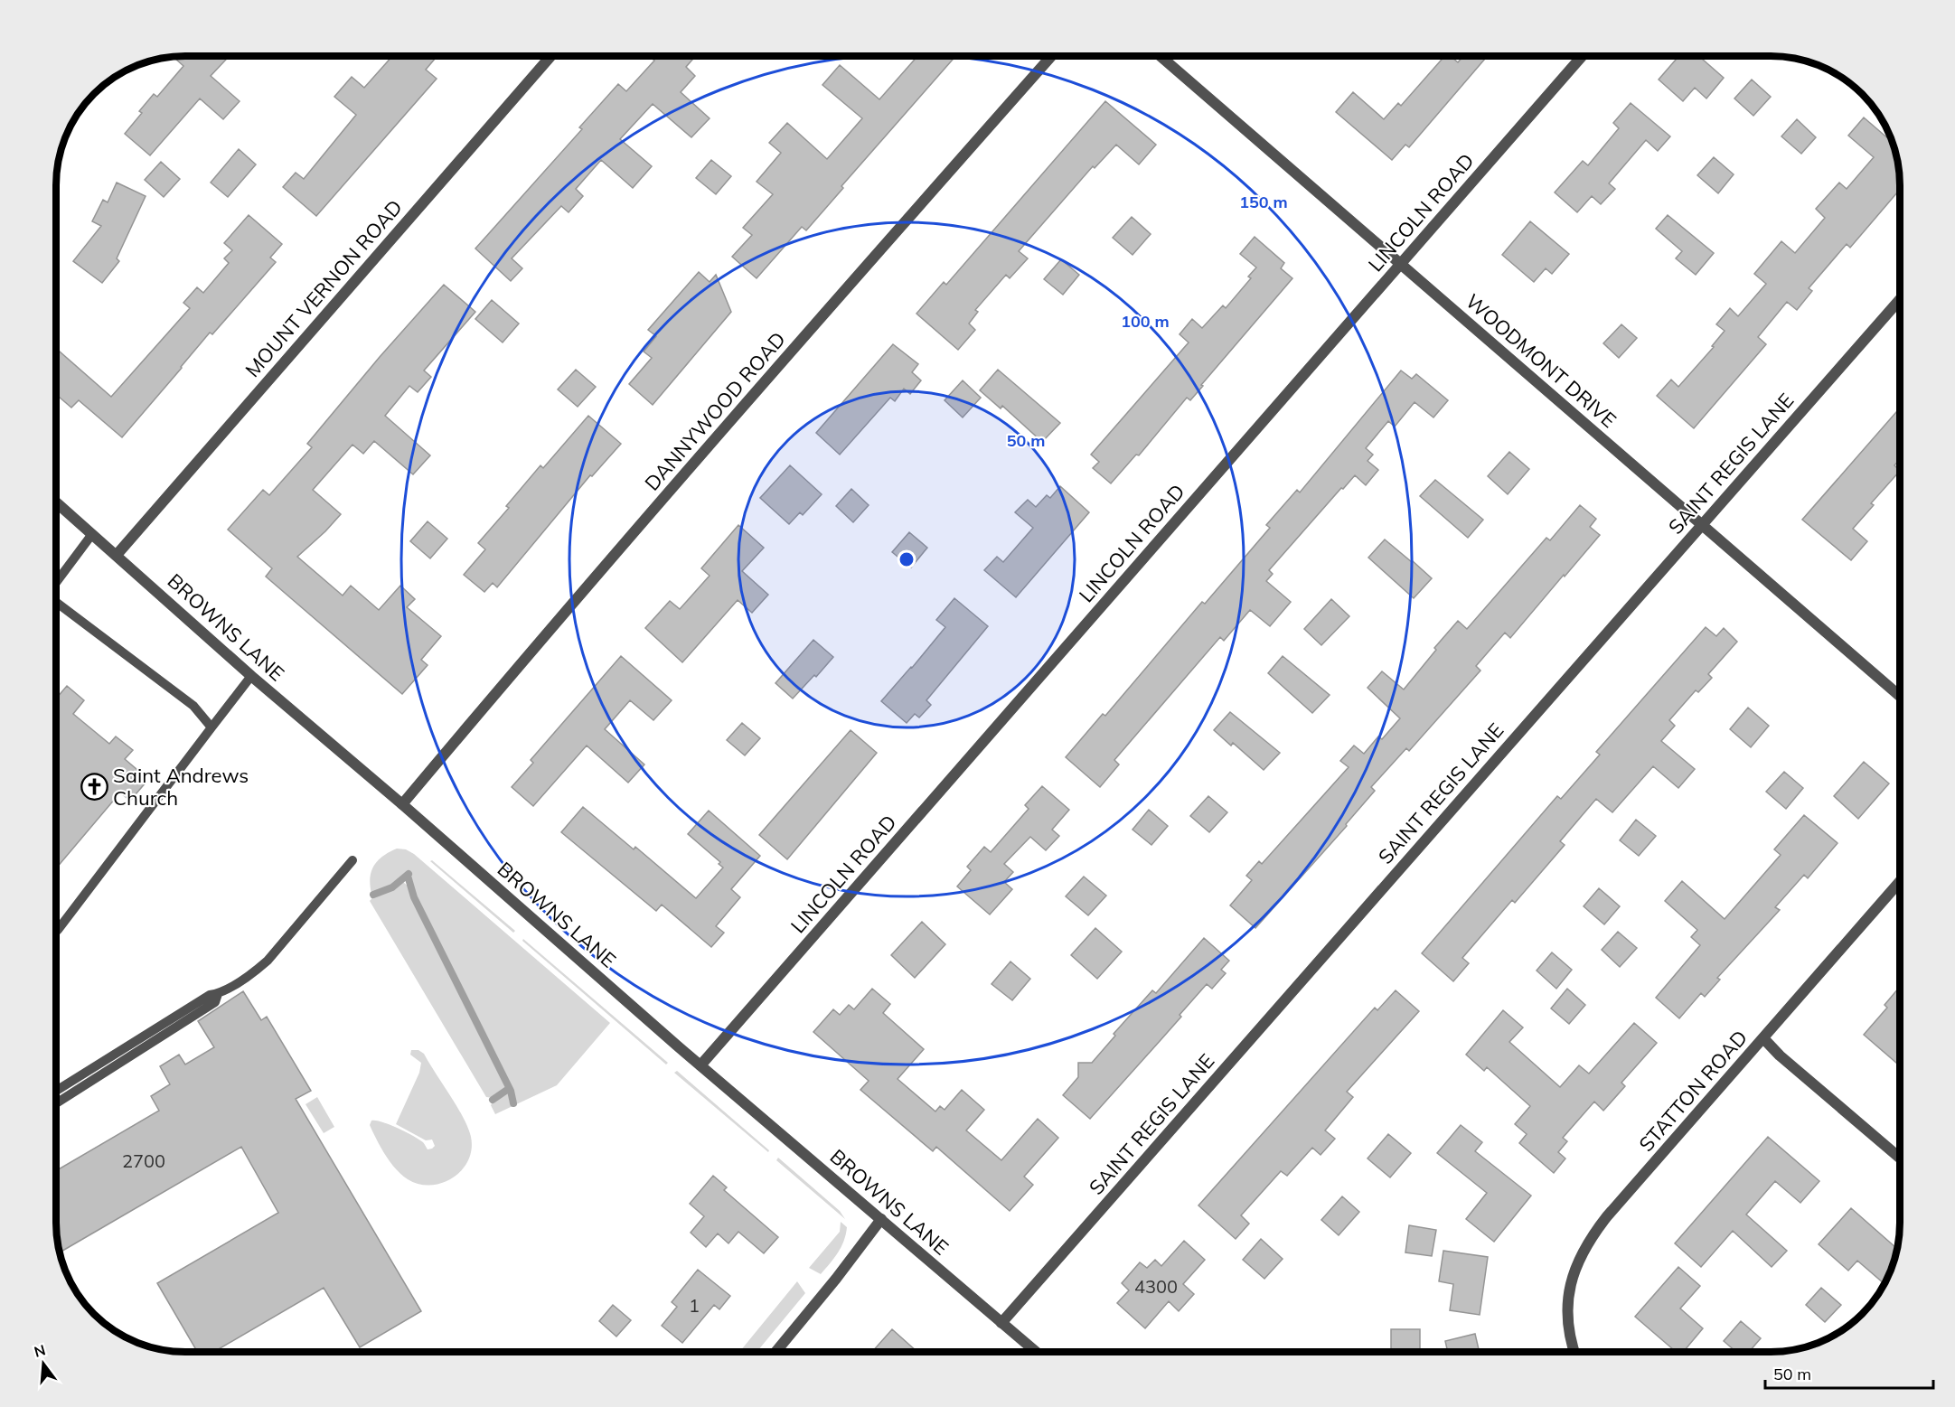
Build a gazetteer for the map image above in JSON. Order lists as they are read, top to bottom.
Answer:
{
  "streets": {
    "street": [
      "LINCOLN ROAD",
      "MOUNT VERNON ROAD",
      "WOODMONT DRIVE",
      "DANNYWOOD ROAD",
      "SAINT REGIS LANE",
      "BROWNS LANE",
      "STATTON ROAD"
    ]
  },
  "crossings": [
    ["LINCOLN ROAD", "WOODMONT DRIVE"],
    ["LINCOLN ROAD", "BROWNS LANE"],
    ["MOUNT VERNON ROAD", "BROWNS LANE"],
    ["WOODMONT DRIVE", "SAINT REGIS LANE"],
    ["DANNYWOOD ROAD", "BROWNS LANE"],
    ["SAINT REGIS LANE", "BROWNS LANE"]
  ],
  "places": {
    "church": ["Saint Andrews Church"]
  },
  "house_numbers": ["2700", "4300", "1"],
  "scale_bar": "50 m",
  "north": "top",
  "rings": ["150 m", "100 m", "50 m"]
}
